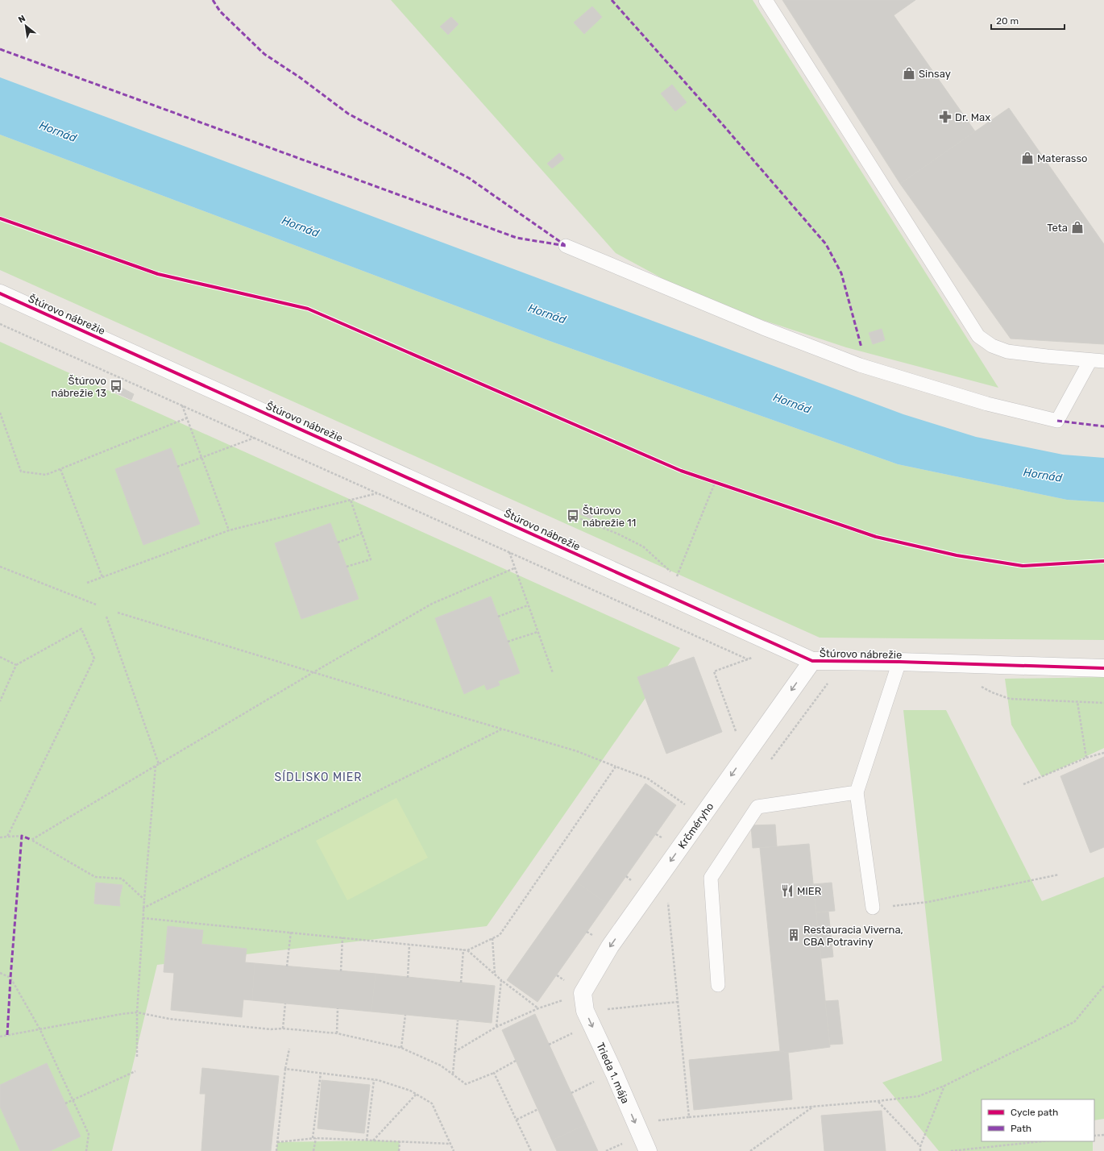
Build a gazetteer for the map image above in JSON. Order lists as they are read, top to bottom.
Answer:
{
  "streets": {
    "street": ["Štúrovo nábrežie", "Krčméryho", "Trieda 1. mája"]
  },
  "crossings": [
    ["Štúrovo nábrežie", "Krčméryho"],
    ["Krčméryho", "Trieda 1. mája"]
  ],
  "one_way": ["Krčméryho", "Trieda 1. mája"],
  "districts": ["SÍDLISKO MIER"],
  "water": ["Hornád"],
  "places": {
    "shop": ["Sinsay", "Materasso", "Teta"],
    "pharmacy": ["Dr. Max"],
    "bus stop": ["Štúrovo nábrežie 13", "Štúrovo nábrežie 11"],
    "restaurant": ["MIER"],
    "building": ["Restauracia Viverna, CBA Potraviny"]
  },
  "legend": ["Cycle path", "Path"],
  "scale_bar": "20 m",
  "north": "top left"
}
